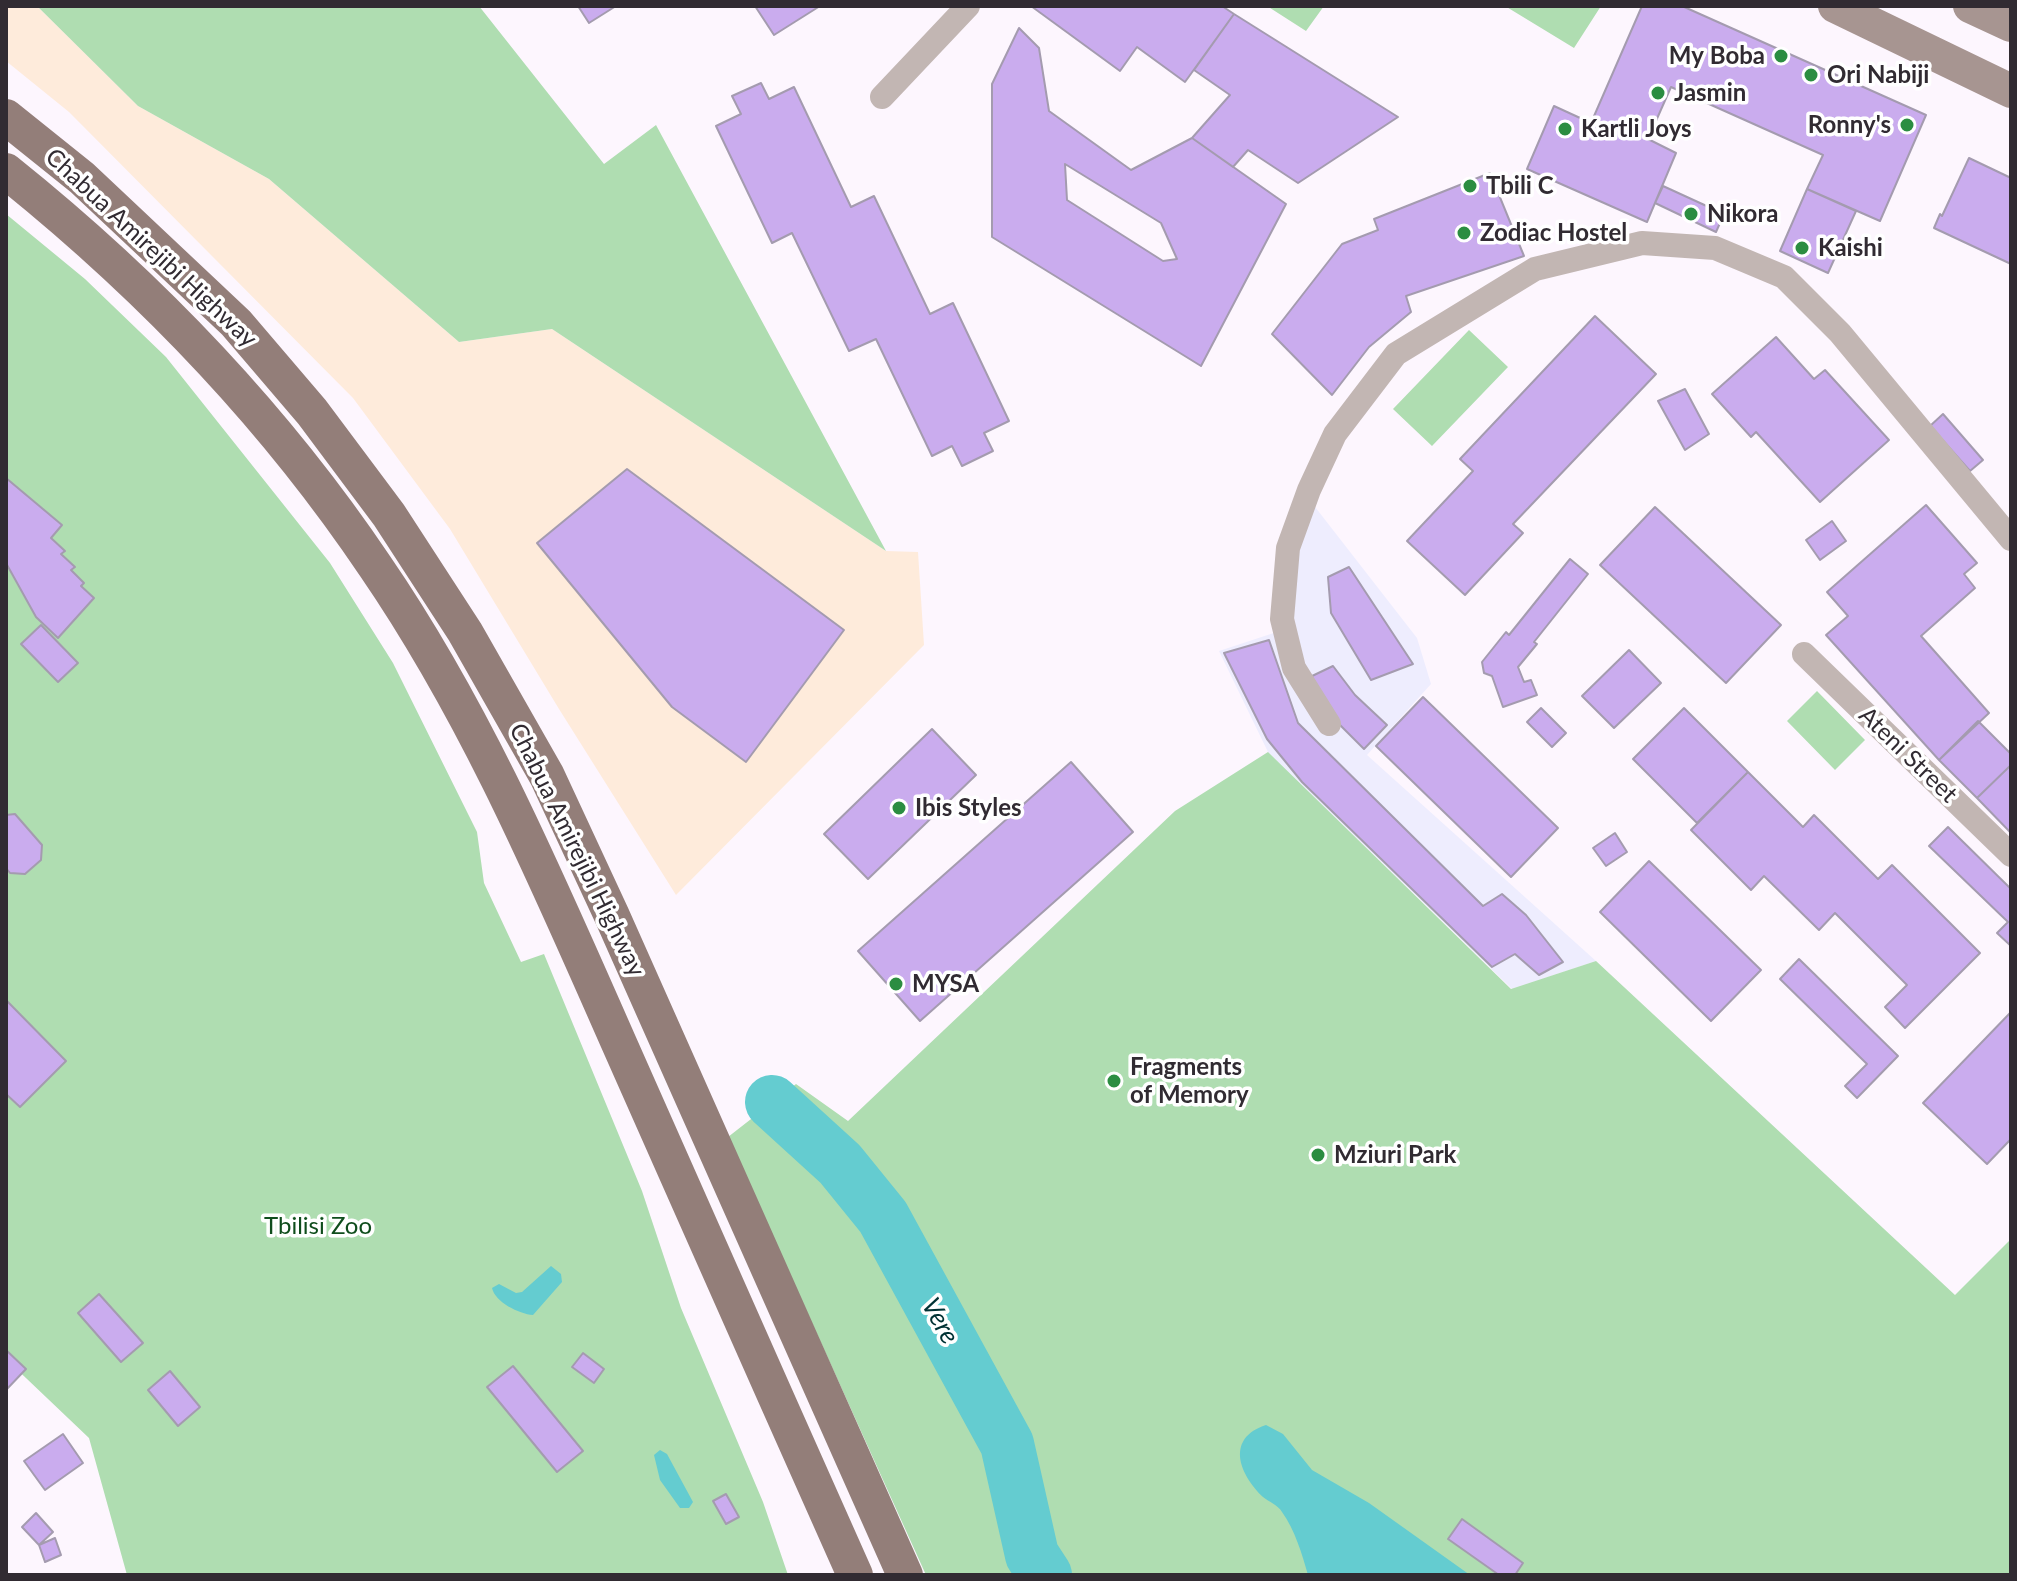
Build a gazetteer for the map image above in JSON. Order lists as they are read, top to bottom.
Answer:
{
  "streets": {
    "main road": ["Chabua Amirejibi Highway"],
    "street": ["Ateni Street"]
  },
  "water": ["Vere"],
  "parks": ["Tbilisi Zoo"],
  "places": [
    "My Boba",
    "Ori Nabiji",
    "Jasmin",
    "Ronny's",
    "Kartli Joys",
    "Tbili C",
    "Nikora",
    "Zodiac Hostel",
    "Kaishi",
    "Ibis Styles",
    "MYSA",
    "Fragments of Memory",
    "Mziuri Park"
  ]
}
